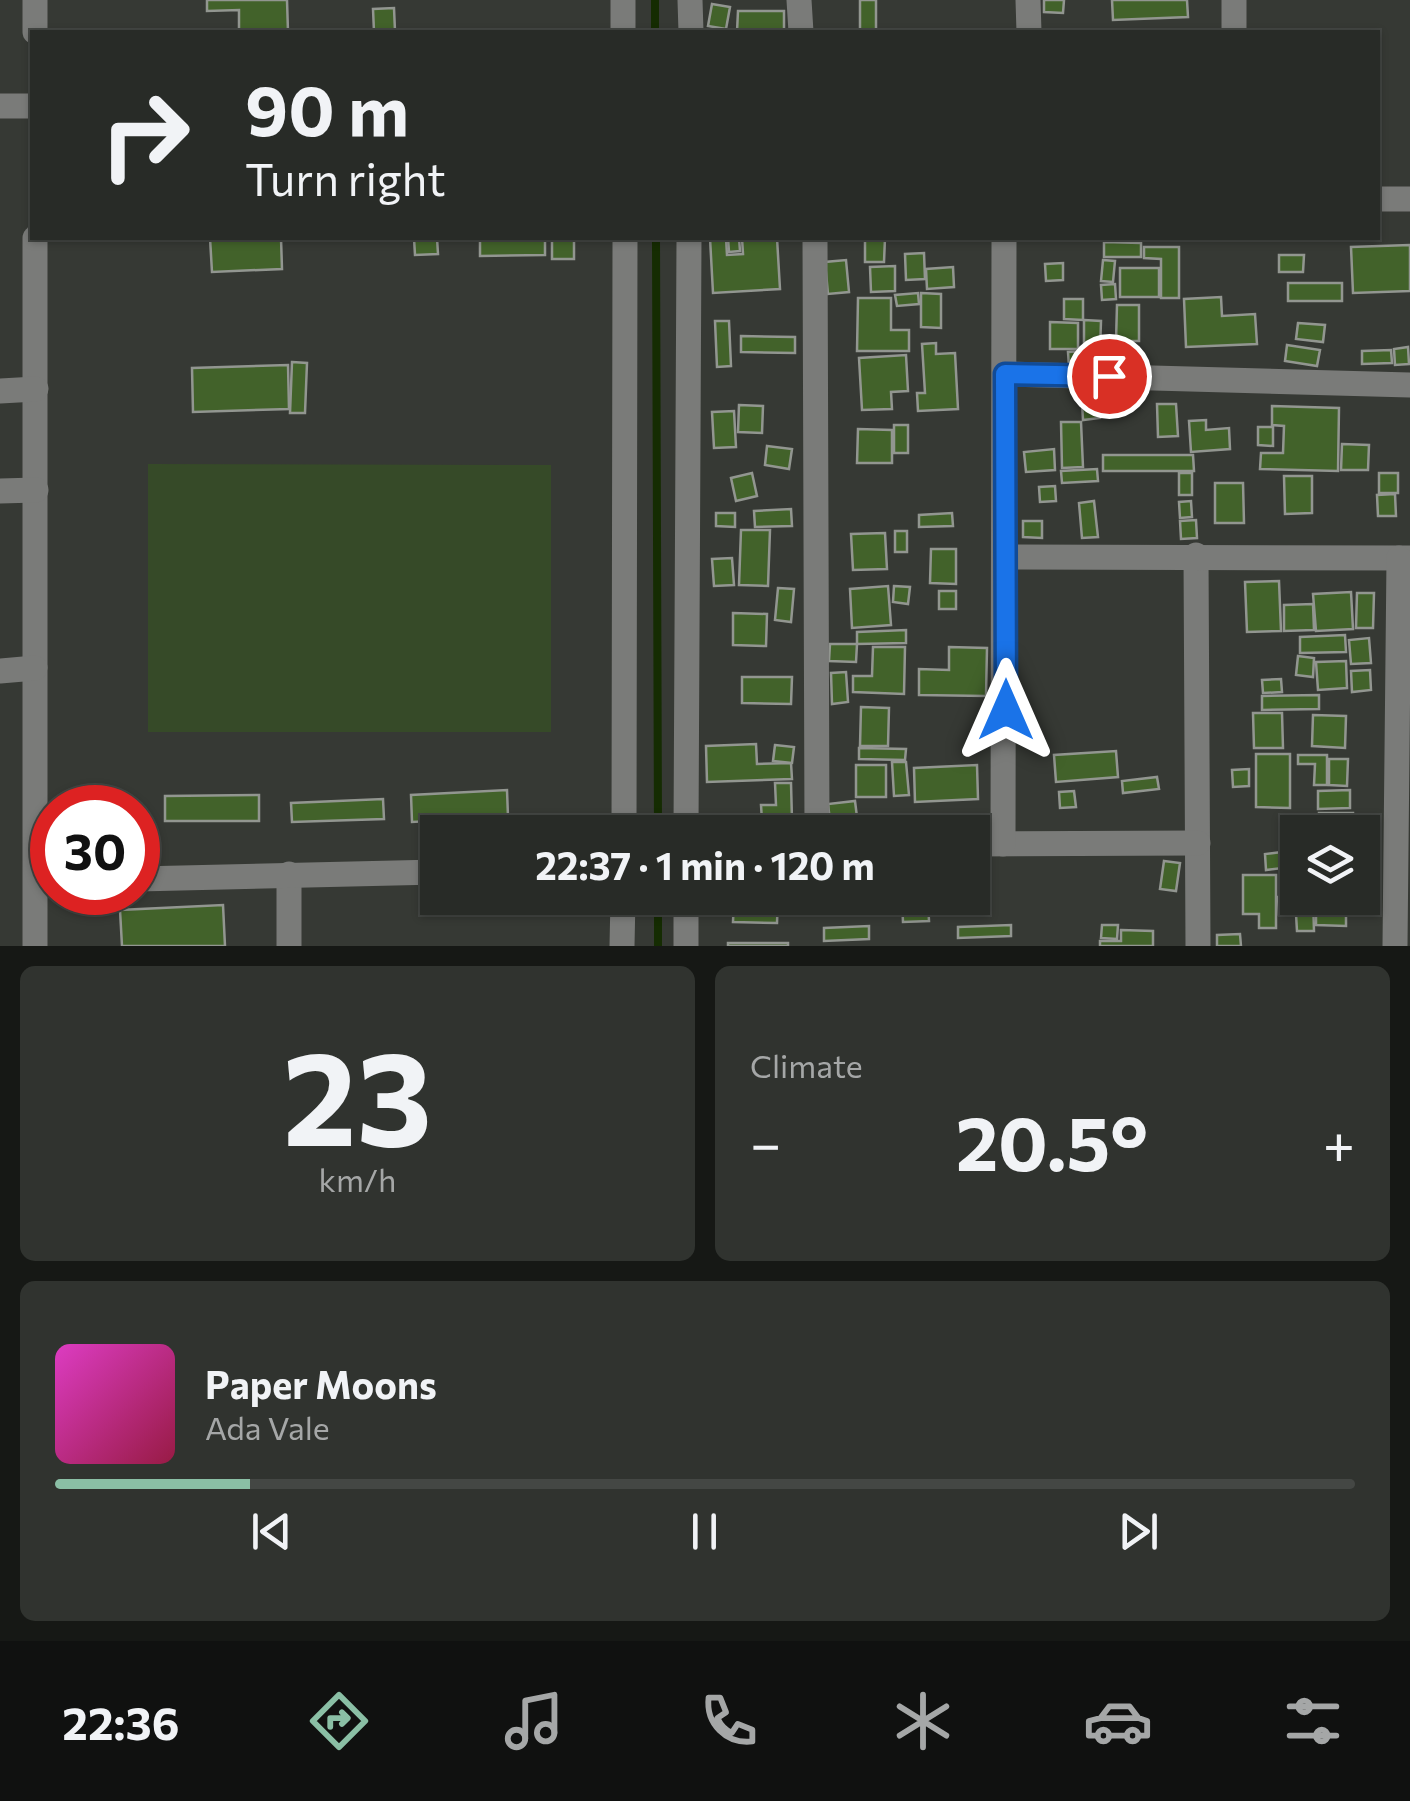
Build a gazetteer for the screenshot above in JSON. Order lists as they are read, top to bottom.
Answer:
{
  "page": {
    "turn": ["90 m", "Turn right"],
    "limit": "30",
    "trip": "22:37 · 1 min · 120 m",
    "tile": [
      ["23", "km/h"],
      "Climate"
    ],
    "heat": ["−", "20.5°", "+"],
    "song": ["Paper Moons", "Ada Vale"],
    "tabs": "22:36"
  }
}
